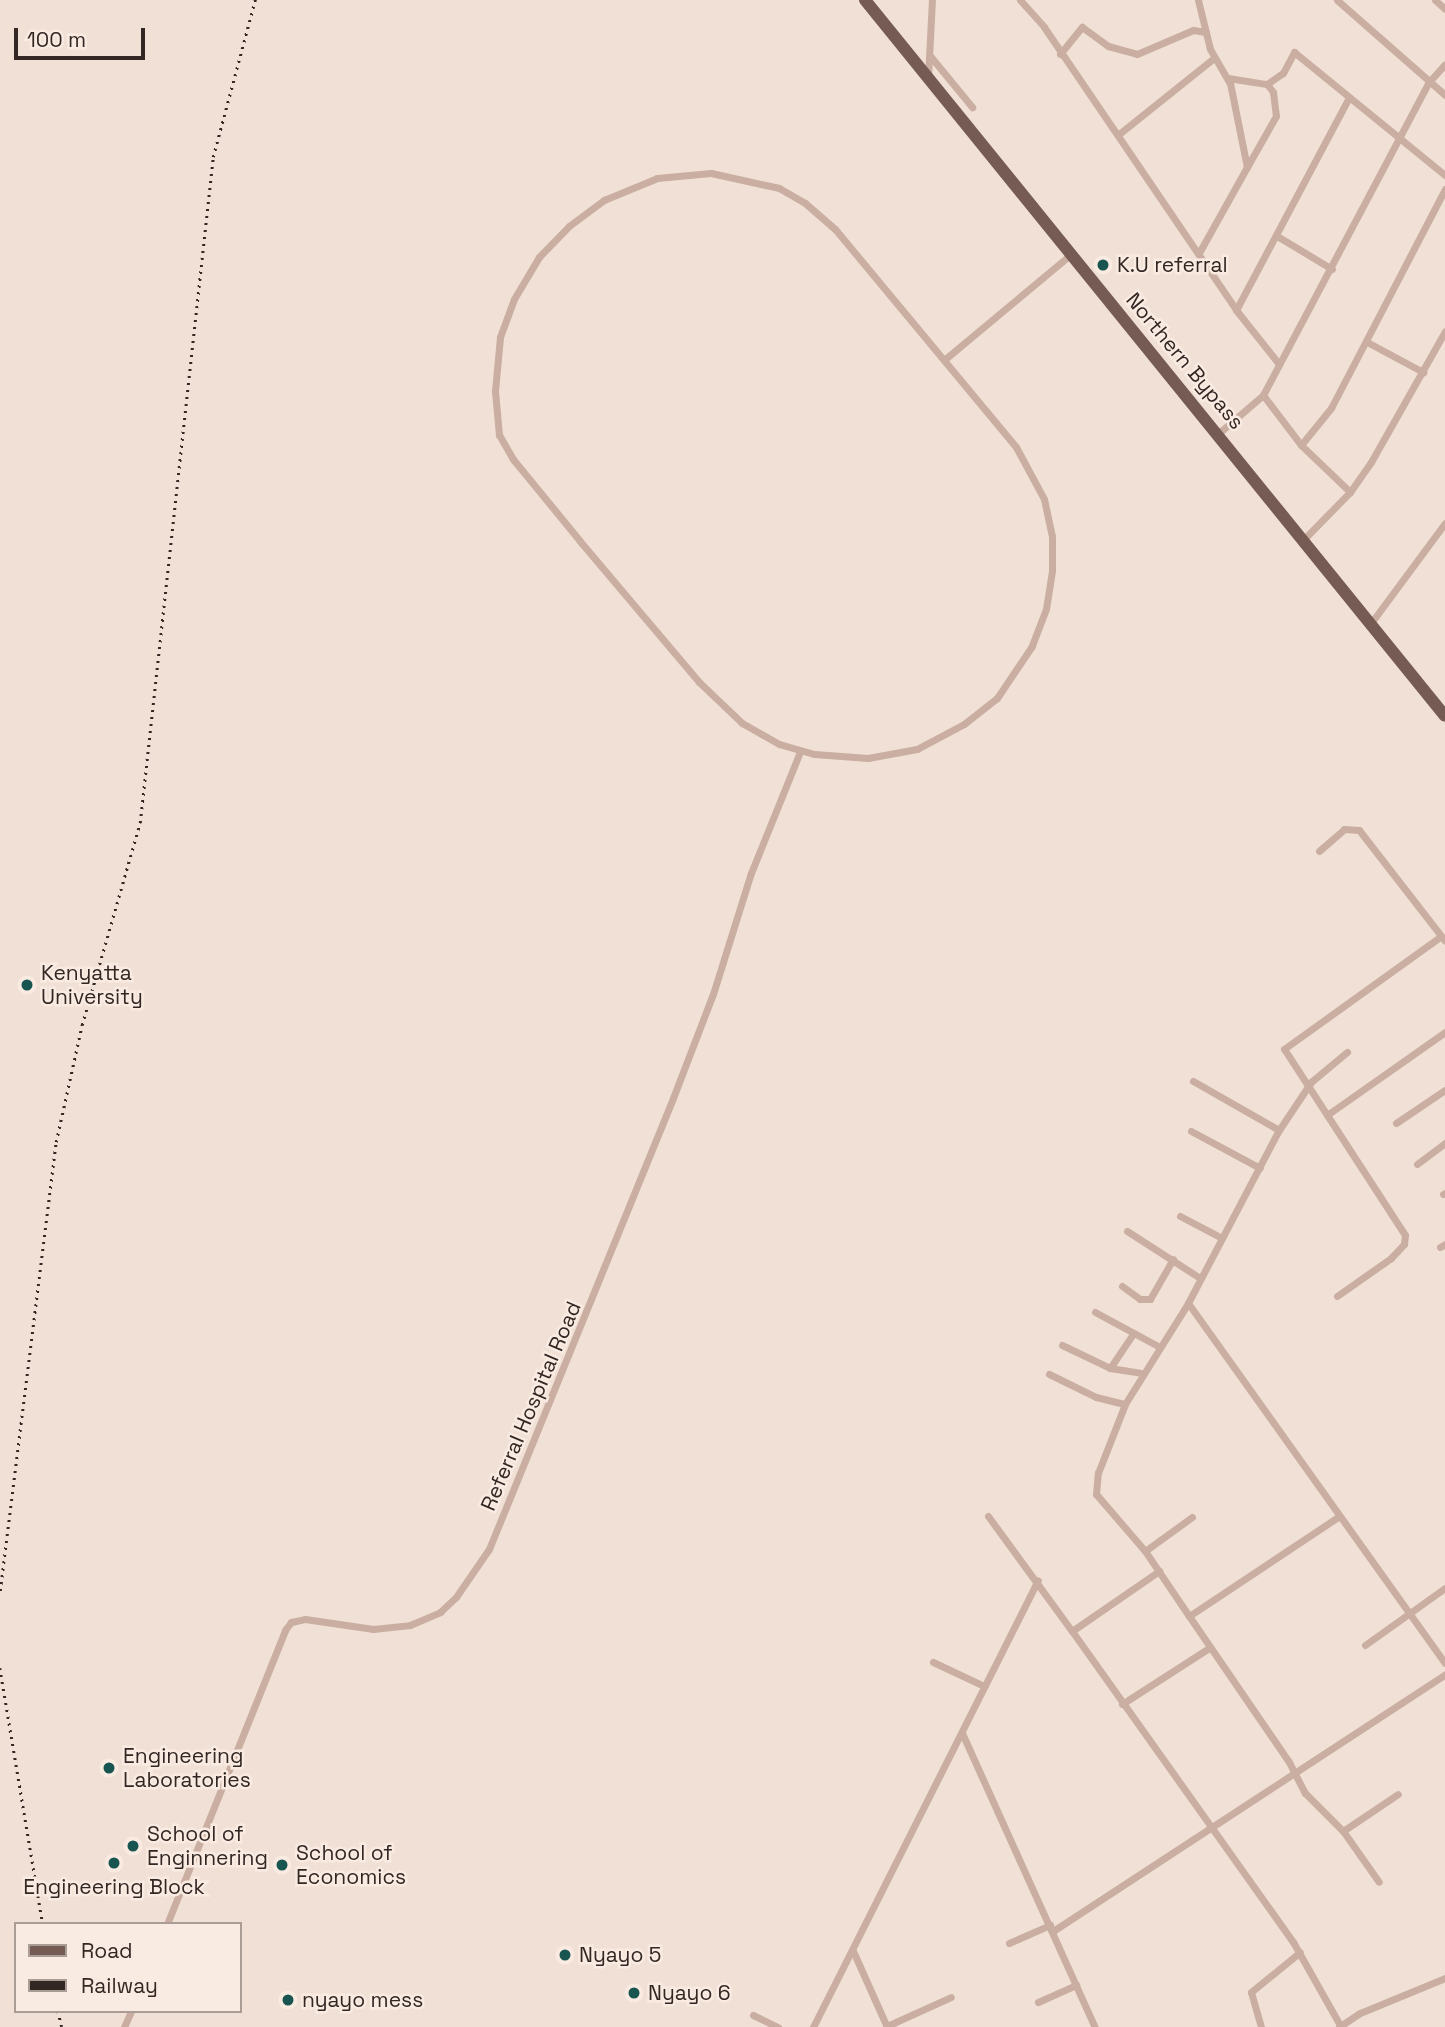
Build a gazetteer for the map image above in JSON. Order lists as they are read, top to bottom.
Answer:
{
  "streets": {
    "main road": ["Northern Bypass"],
    "street": ["Referral Hospital Road"]
  },
  "places": [
    "K.U referral",
    "Kenyatta University",
    "Engineering Laboratories",
    "School of Enginnering",
    "Engineering Block",
    "School of Economics",
    "Nyayo 5",
    "Nyayo 6",
    "nyayo mess"
  ],
  "legend": ["Road", "Railway"],
  "scale_bar": "100 m"
}
